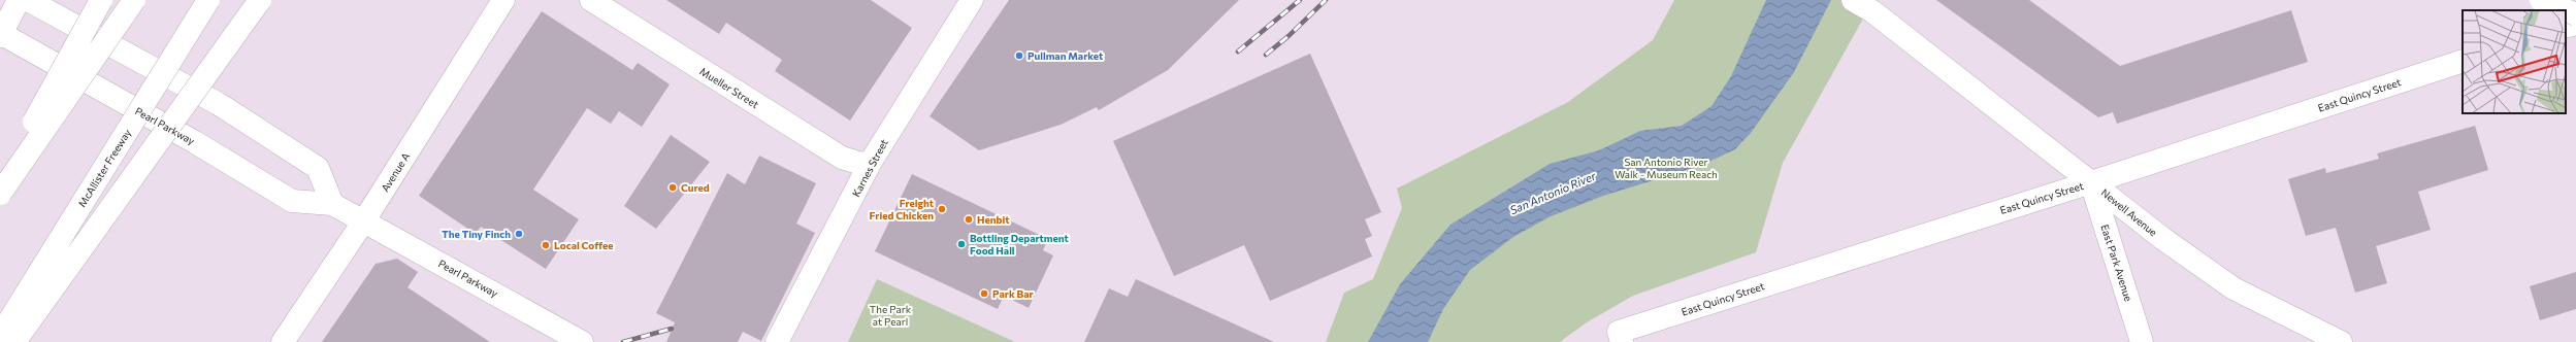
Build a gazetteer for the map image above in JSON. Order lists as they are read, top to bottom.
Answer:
{
  "streets": {
    "main road": [
      "Mueller Street",
      "East Quincy Street",
      "Pearl Parkway",
      "McAllister Freeway",
      "Karnes Street",
      "Avenue A",
      "Newell Avenue",
      "East Park Avenue"
    ]
  },
  "crossings": [
    ["Mueller Street", "Karnes Street"],
    ["East Quincy Street", "Newell Avenue"],
    ["East Quincy Street", "East Park Avenue"],
    ["Pearl Parkway", "Avenue A"],
    ["Newell Avenue", "East Park Avenue"]
  ],
  "water": ["San Antonio River"],
  "parks": ["San Antonio River Walk - Museum Reach", "The Park at Pearl"],
  "places": [
    "Pullman Market",
    "Cured",
    "Freight Fried Chicken",
    "Henbit",
    "The Tiny Finch",
    "Bottling Department Food Hall",
    "Local Coffee",
    "Park Bar"
  ]
}
